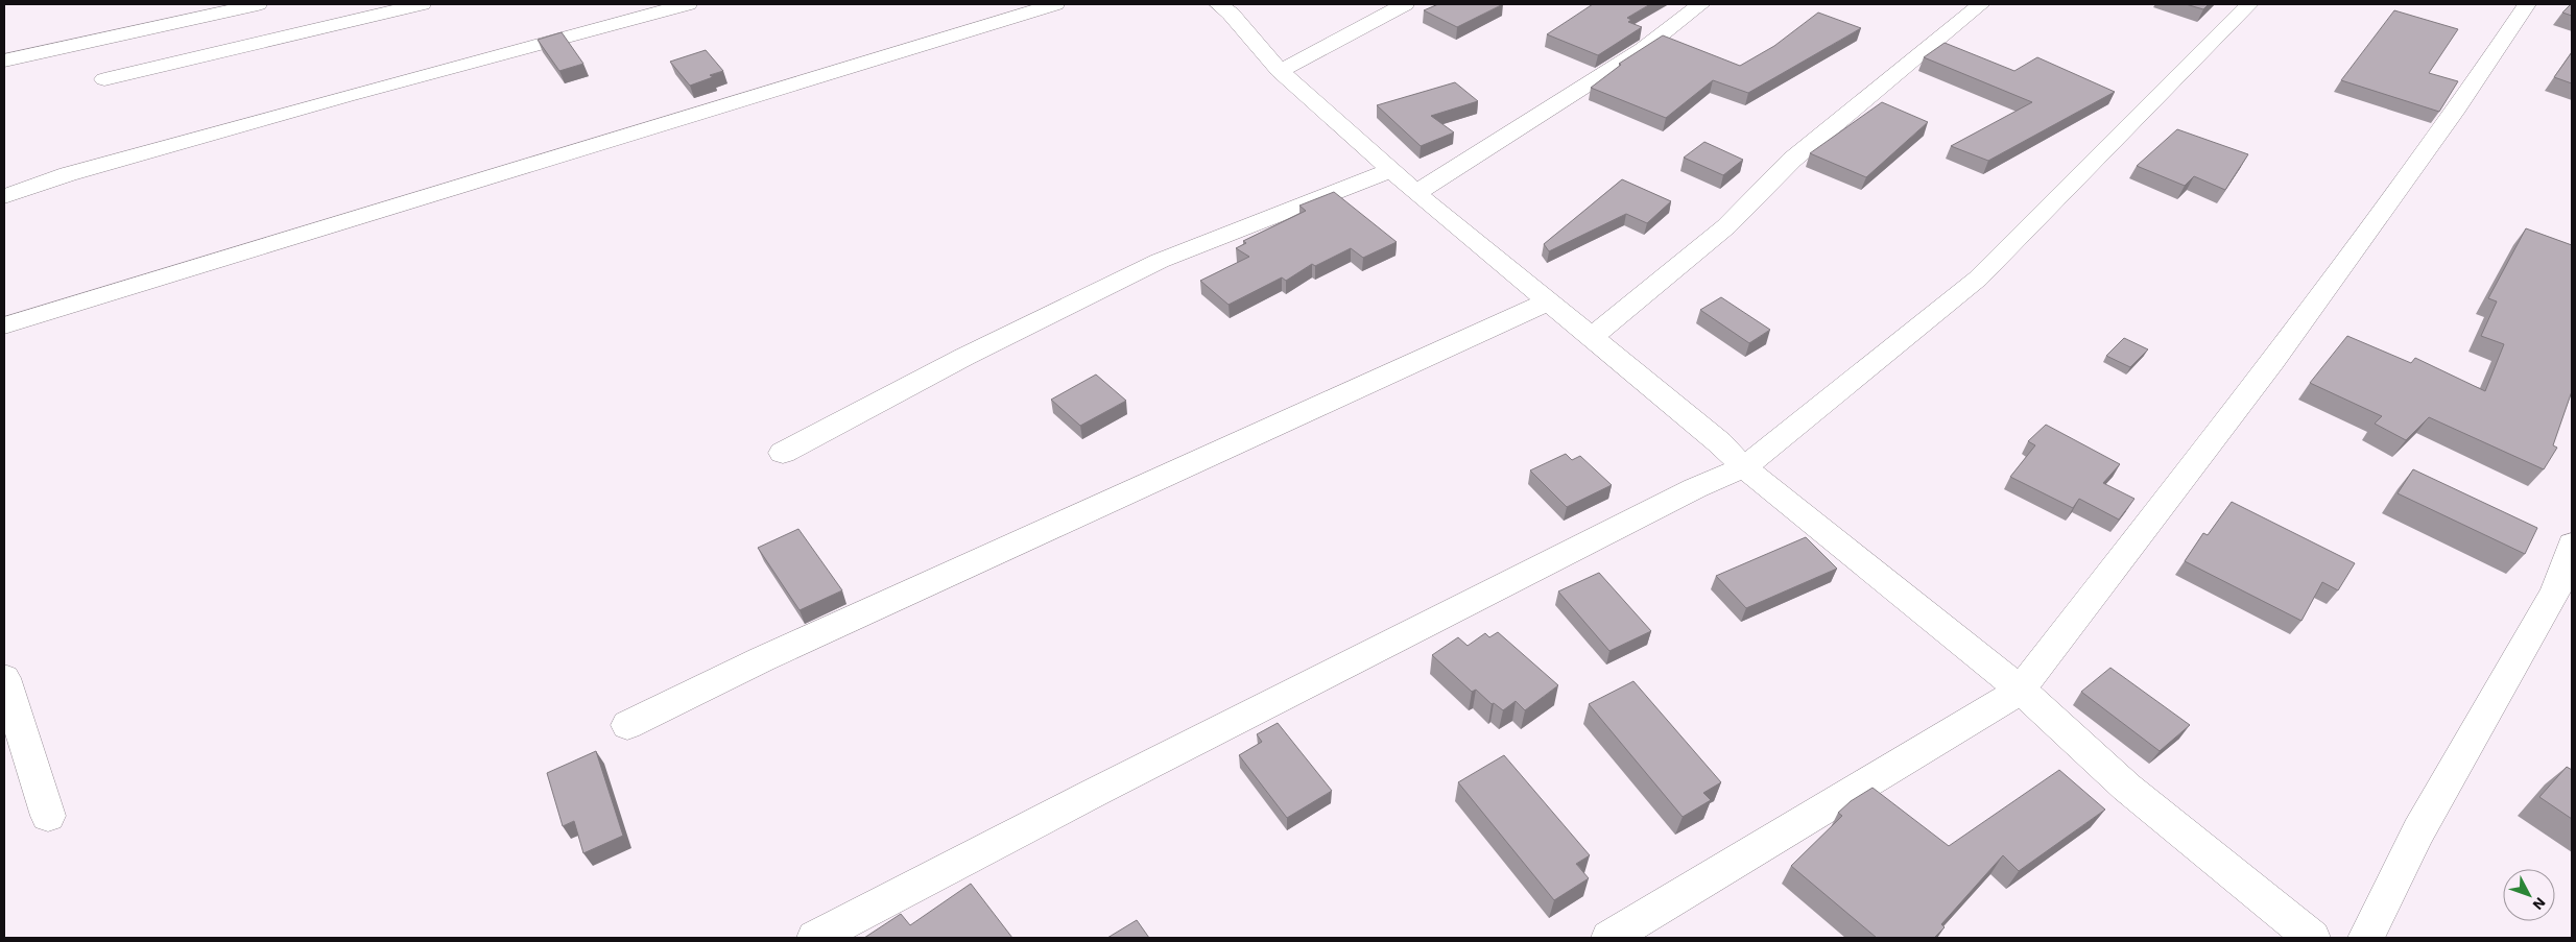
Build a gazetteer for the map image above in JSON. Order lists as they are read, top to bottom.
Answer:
{
  "north": "bottom right"
}
